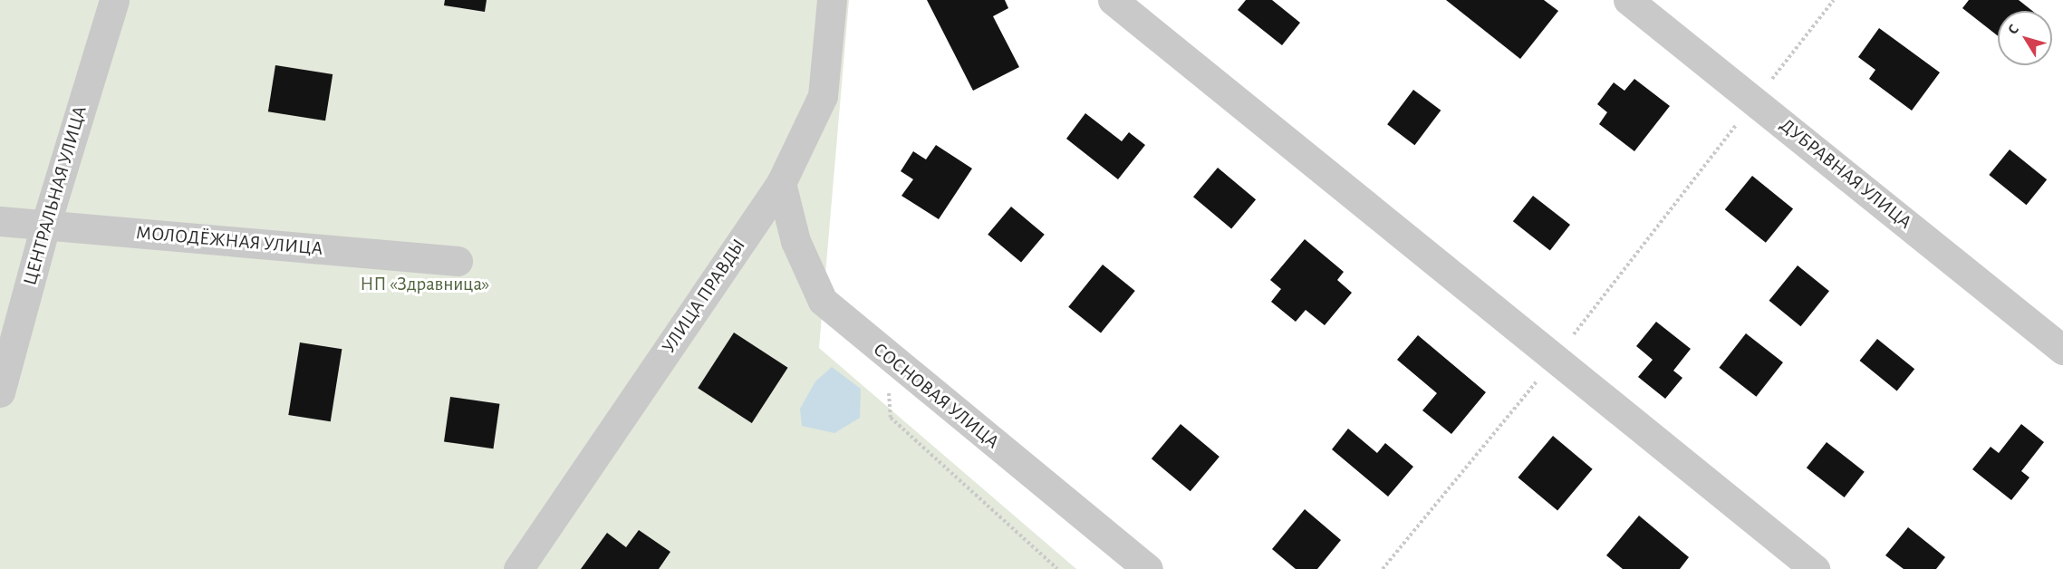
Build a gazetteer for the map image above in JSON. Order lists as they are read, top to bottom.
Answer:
{
  "streets": {
    "street": [
      "ДУБРАВНАЯ УЛИЦА",
      "ЦЕНТРАЛЬНАЯ УЛИЦА",
      "МОЛОДЁЖНАЯ УЛИЦА",
      "УЛИЦА ПРАВДЫ",
      "СОСНОВАЯ УЛИЦА"
    ]
  },
  "crossings": [
    ["ЦЕНТРАЛЬНАЯ УЛИЦА", "МОЛОДЁЖНАЯ УЛИЦА"],
    ["УЛИЦА ПРАВДЫ", "СОСНОВАЯ УЛИЦА"]
  ],
  "parks": ["НП «Здравница»"],
  "north": "top left"
}
